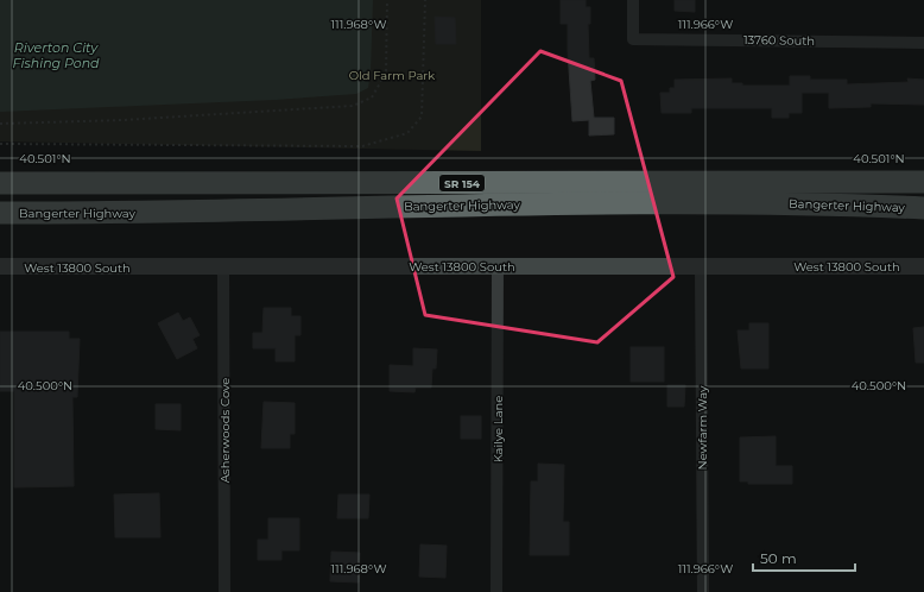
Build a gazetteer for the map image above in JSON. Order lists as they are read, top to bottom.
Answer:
{
  "streets": {
    "highway": ["SR 154", "Bangerter Highway"],
    "street": [
      "13760 South",
      "West 13800 South",
      "Newfarm Way",
      "Kailye Lane",
      "Asherwoods Cove"
    ]
  },
  "crossings": [
    ["West 13800 South", "Newfarm Way"],
    ["West 13800 South", "Kailye Lane"],
    ["West 13800 South", "Asherwoods Cove"]
  ],
  "water": ["Riverton City Fishing Pond"],
  "parks": ["Old Farm Park"],
  "scale_bar": "50 m",
  "coordinates": [
    "111.968°W",
    "111.966°W",
    "40.501°N",
    "40.500°N"
  ]
}
